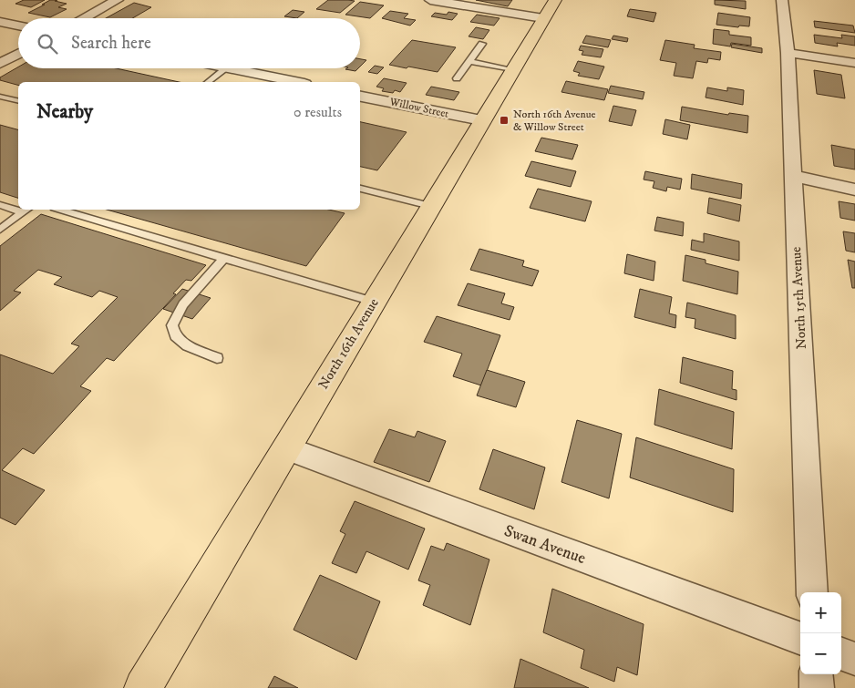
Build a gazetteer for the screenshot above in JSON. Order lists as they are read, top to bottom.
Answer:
{
  "streets": {
    "main road": ["North 16th Avenue"],
    "street": ["Willow Street", "North 15th Avenue", "Swan Avenue"]
  },
  "crossings": [
    ["Willow Street", "North 16th Avenue"],
    ["North 16th Avenue", "Swan Avenue"]
  ],
  "places": {
    "transit": ["North 16th Avenue & Willow Street"]
  },
  "page": {
    "search": "Search here",
    "heading": ["Nearby", "0 results"],
    "map_buttons": ["+", "−"]
  }
}
